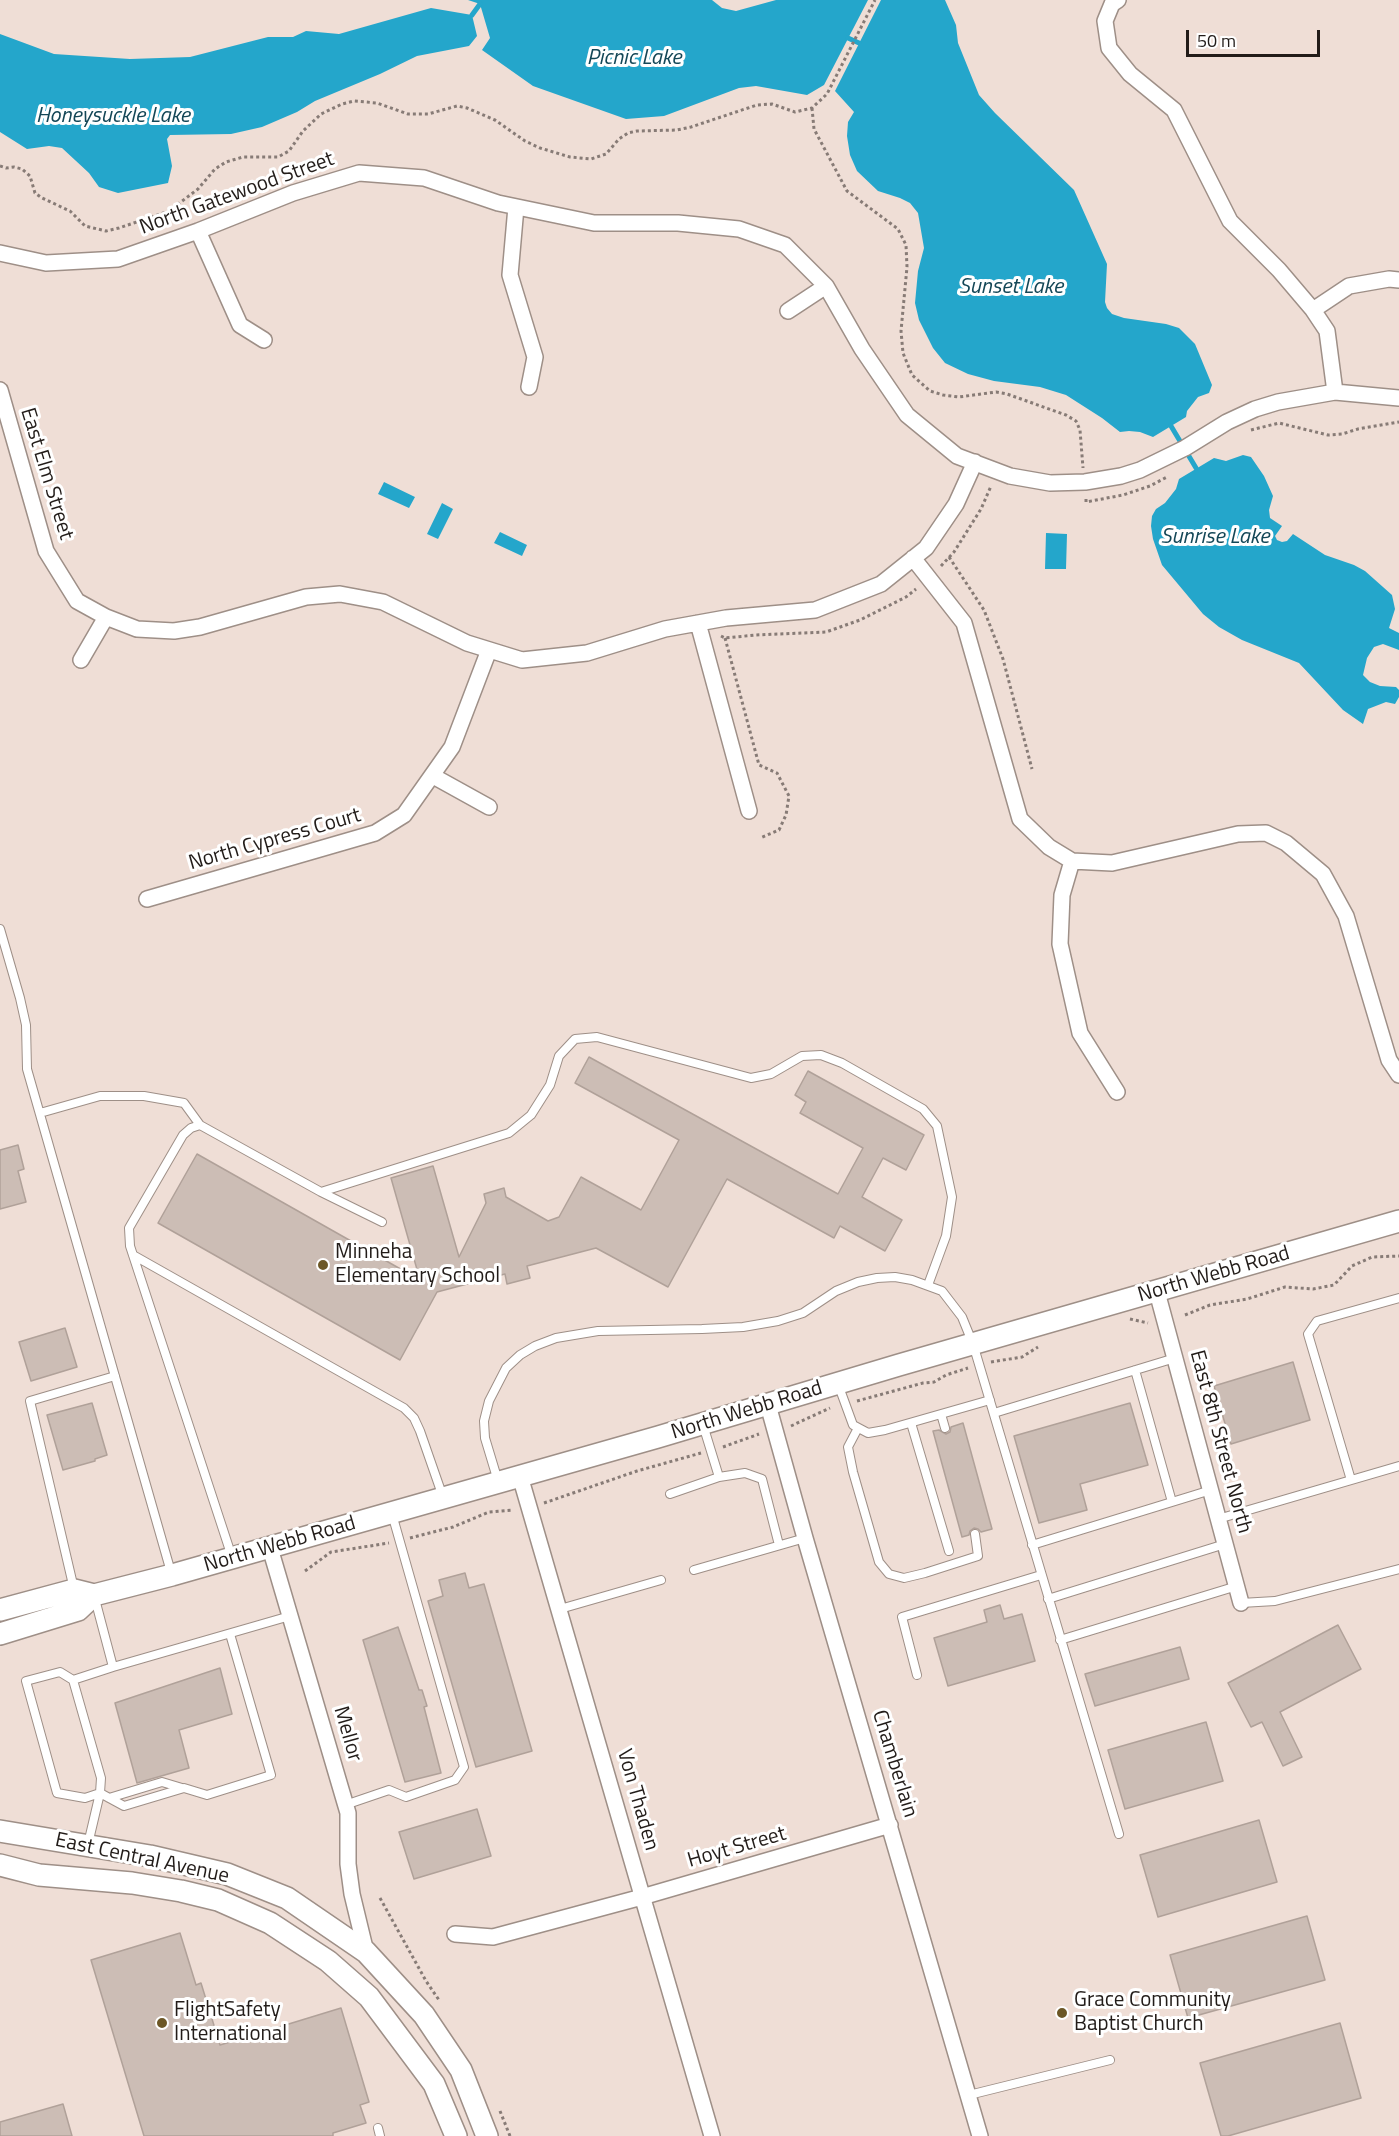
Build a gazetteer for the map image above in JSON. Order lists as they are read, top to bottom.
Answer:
{
  "streets": {
    "main road": ["North Webb Road", "East Central Avenue"],
    "street": [
      "North Gatewood Street",
      "East Elm Street",
      "North Cypress Court",
      "East 8th Street North",
      "Mellor",
      "Chamberlain",
      "Von Thaden",
      "Hoyt Street"
    ]
  },
  "crossings": [
    ["North Gatewood Street", "East Elm Street"],
    ["East Elm Street", "North Cypress Court"],
    ["North Webb Road", "East 8th Street North"],
    ["North Webb Road", "Mellor"],
    ["North Webb Road", "Chamberlain"],
    ["North Webb Road", "Von Thaden"],
    ["Mellor", "East Central Avenue"],
    ["Chamberlain", "Hoyt Street"],
    ["Von Thaden", "Hoyt Street"]
  ],
  "water": [
    "Picnic Lake",
    "Honeysuckle Lake",
    "Sunset Lake",
    "Sunrise Lake"
  ],
  "places": ["Minneha Elementary School", "Grace Community Baptist Church", "FlightSafety International"],
  "scale_bar": "50 m"
}
